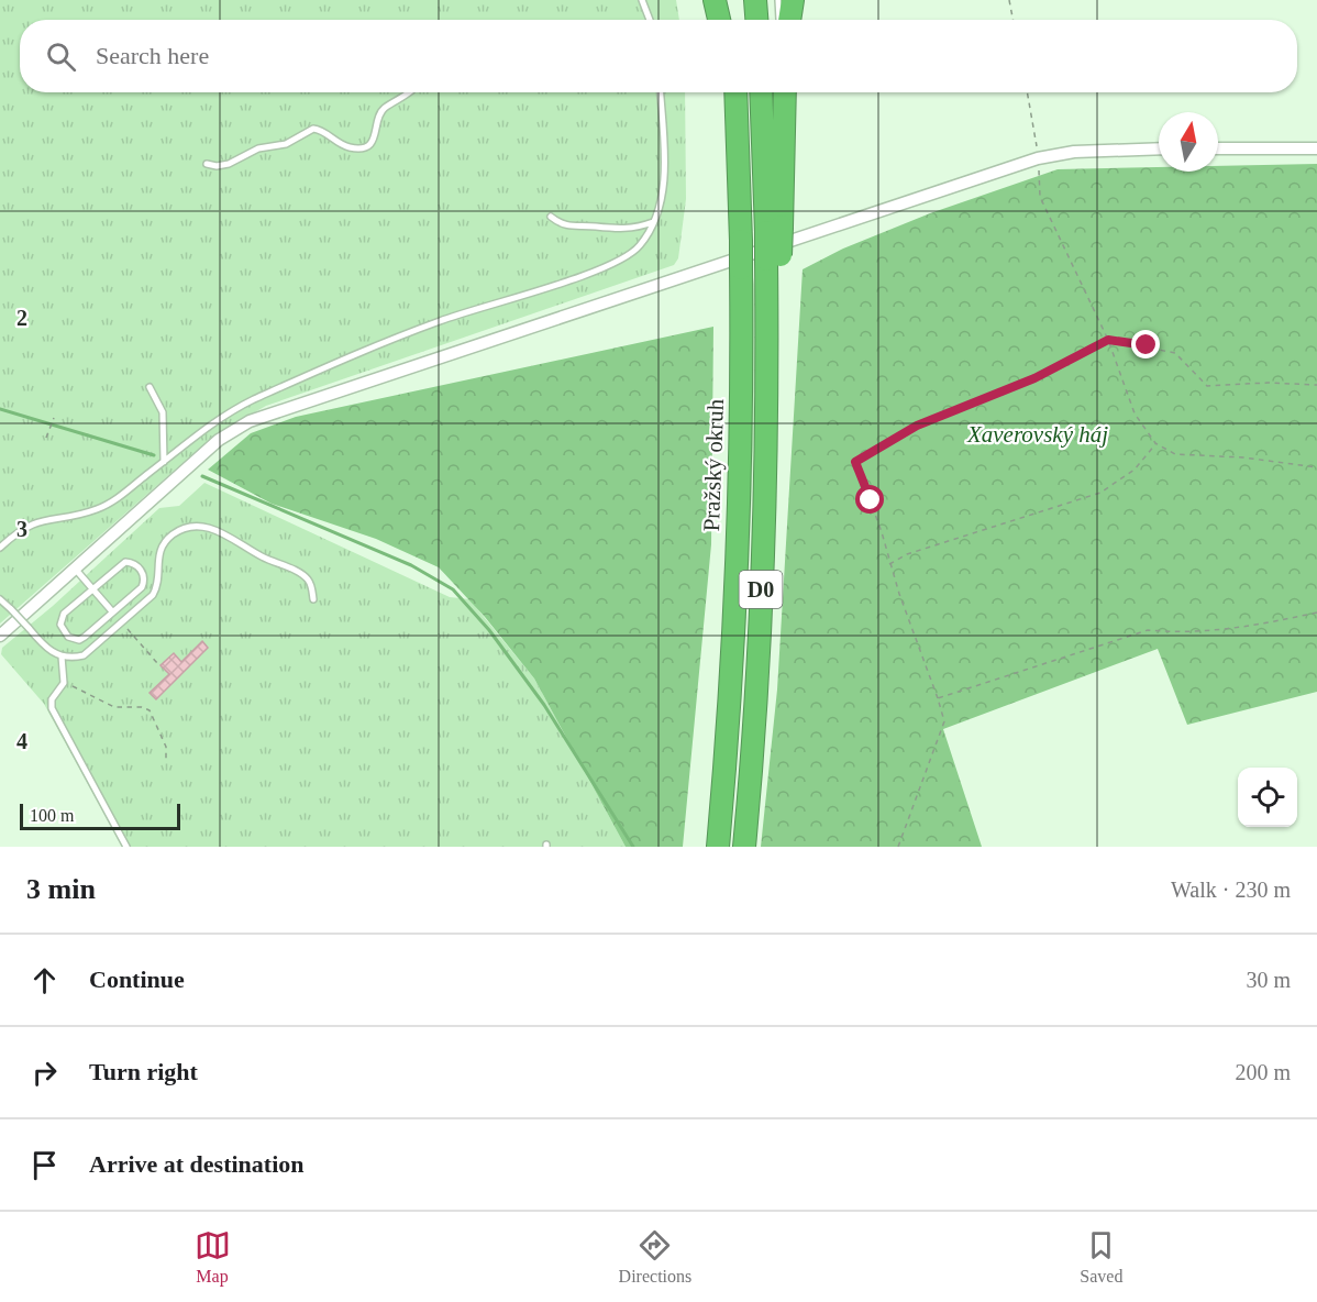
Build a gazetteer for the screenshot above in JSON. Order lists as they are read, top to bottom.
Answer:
{
  "streets": {
    "highway": ["Pražský okruh", "D0"]
  },
  "parks": ["Xaverovský háj"],
  "scale_bar": "100 m",
  "north": "top",
  "page": {
    "search": "Search here",
    "scale": "100 m",
    "heading": ["3 min", "Walk · 230 m"],
    "list": [
      ["Continue", "30 m"],
      ["Turn right", "200 m"],
      "Arrive at destination"
    ],
    "nav": ["Map", "Directions", "Saved"]
  },
  "grid": {
    "rows": ["2", "3", "4"]
  }
}
